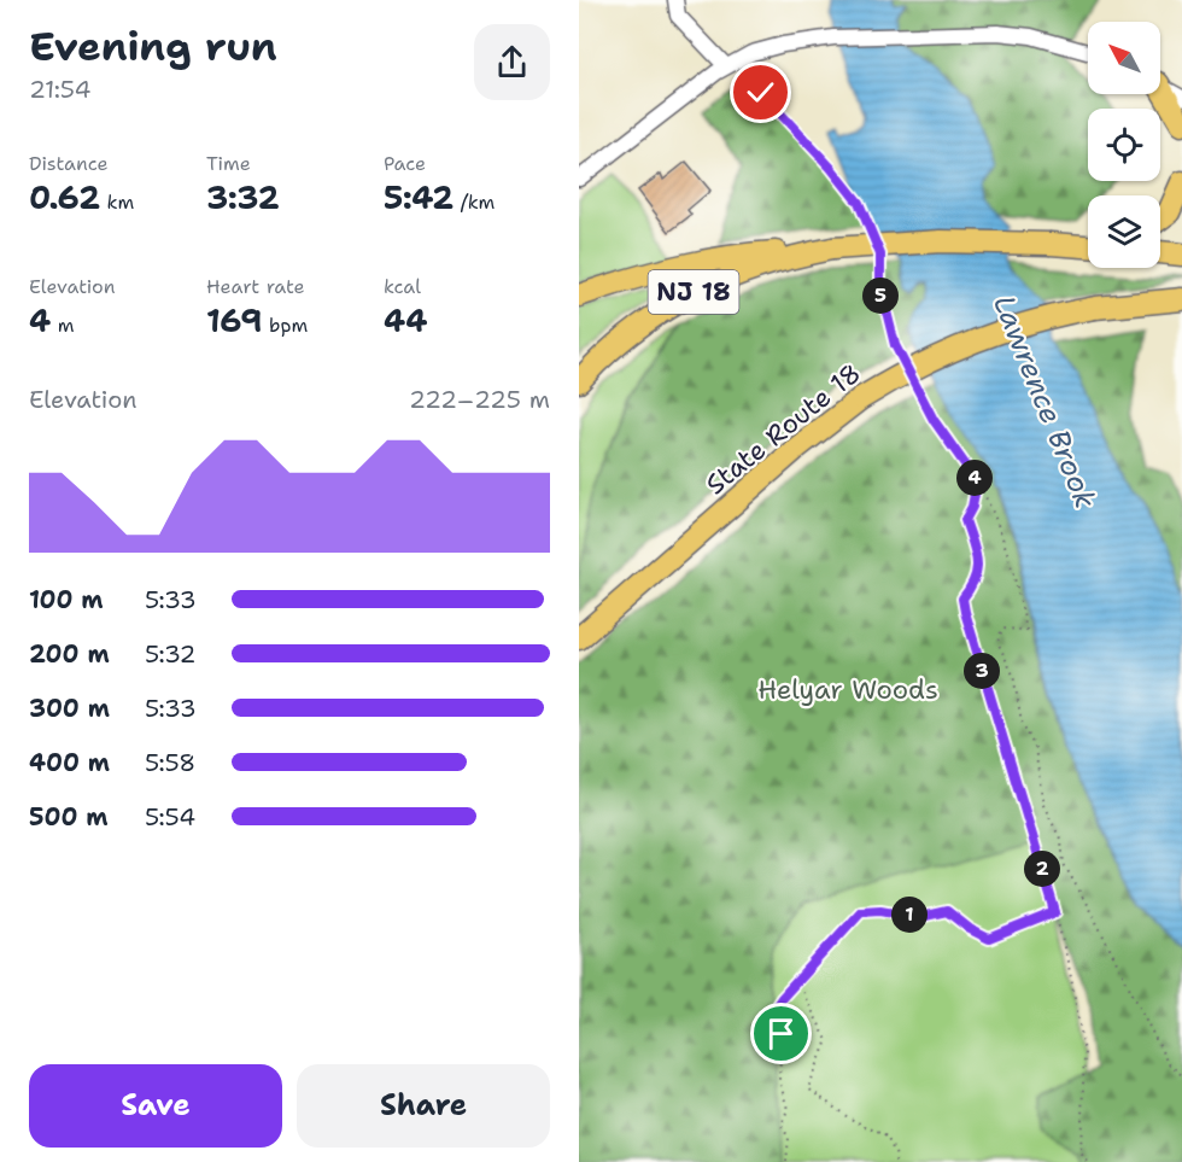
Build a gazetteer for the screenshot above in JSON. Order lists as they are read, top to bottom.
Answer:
{
  "streets": {
    "highway": ["NJ 18", "State Route 18"]
  },
  "water": ["Lawrence Brook"],
  "parks": ["Helyar Woods"],
  "north": "top left",
  "page": {
    "heading": ["Evening run", "21:54"],
    "stats": [
      ["Distance", "0.62 km"],
      ["Time", "3:32"],
      ["Pace", "5:42 /km"],
      ["Elevation", "4 m"],
      ["Heart rate", "169 bpm"],
      ["kcal", "44"]
    ],
    "pins": [
      "5",
      "4",
      "3",
      "2",
      "1"
    ],
    "chart": ["Elevation", "222–225 m"],
    "list": [
      {
        "name": "100 m",
        "note": "5:33"
      },
      {
        "name": "200 m",
        "note": "5:32"
      },
      {
        "name": "300 m",
        "note": "5:33"
      },
      {
        "name": "400 m",
        "note": "5:58"
      },
      {
        "name": "500 m",
        "note": "5:54"
      }
    ],
    "buttons": ["Save", "Share"]
  }
}
